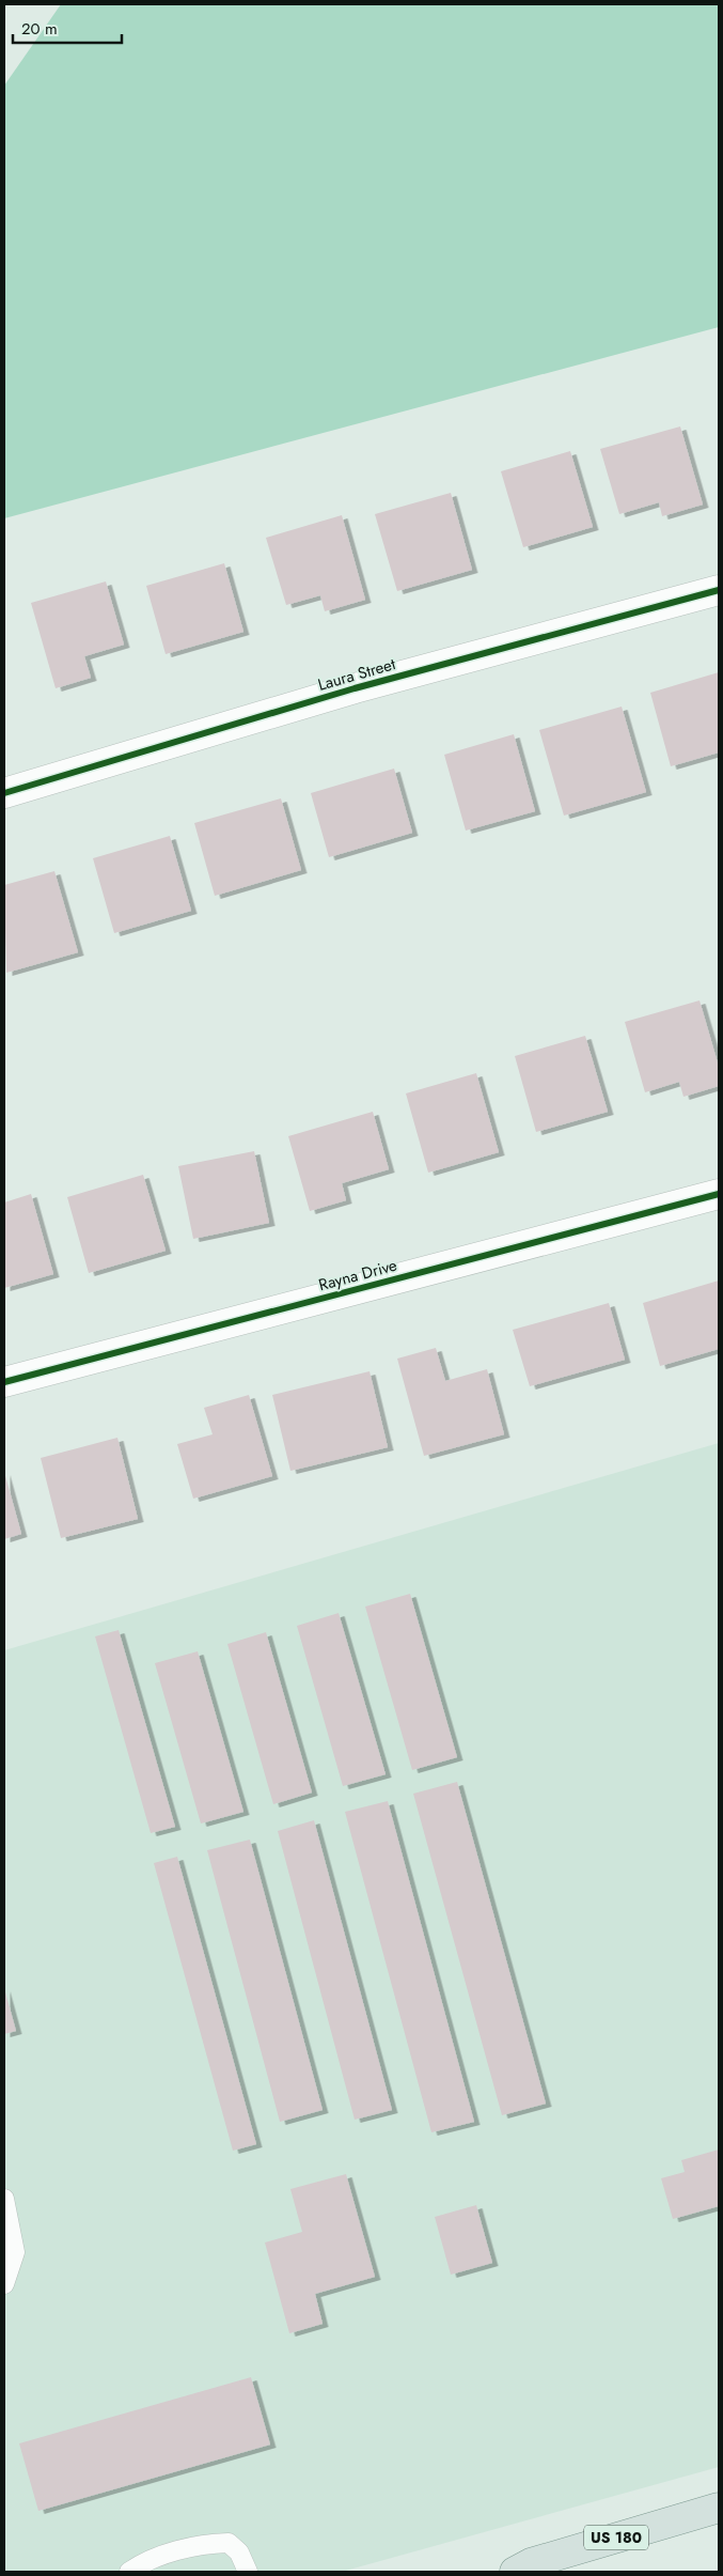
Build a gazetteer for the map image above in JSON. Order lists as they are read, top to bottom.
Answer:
{
  "streets": {
    "main road": ["US 180"],
    "street": ["Laura Street", "Rayna Drive"]
  },
  "scale_bar": "20 m"
}
